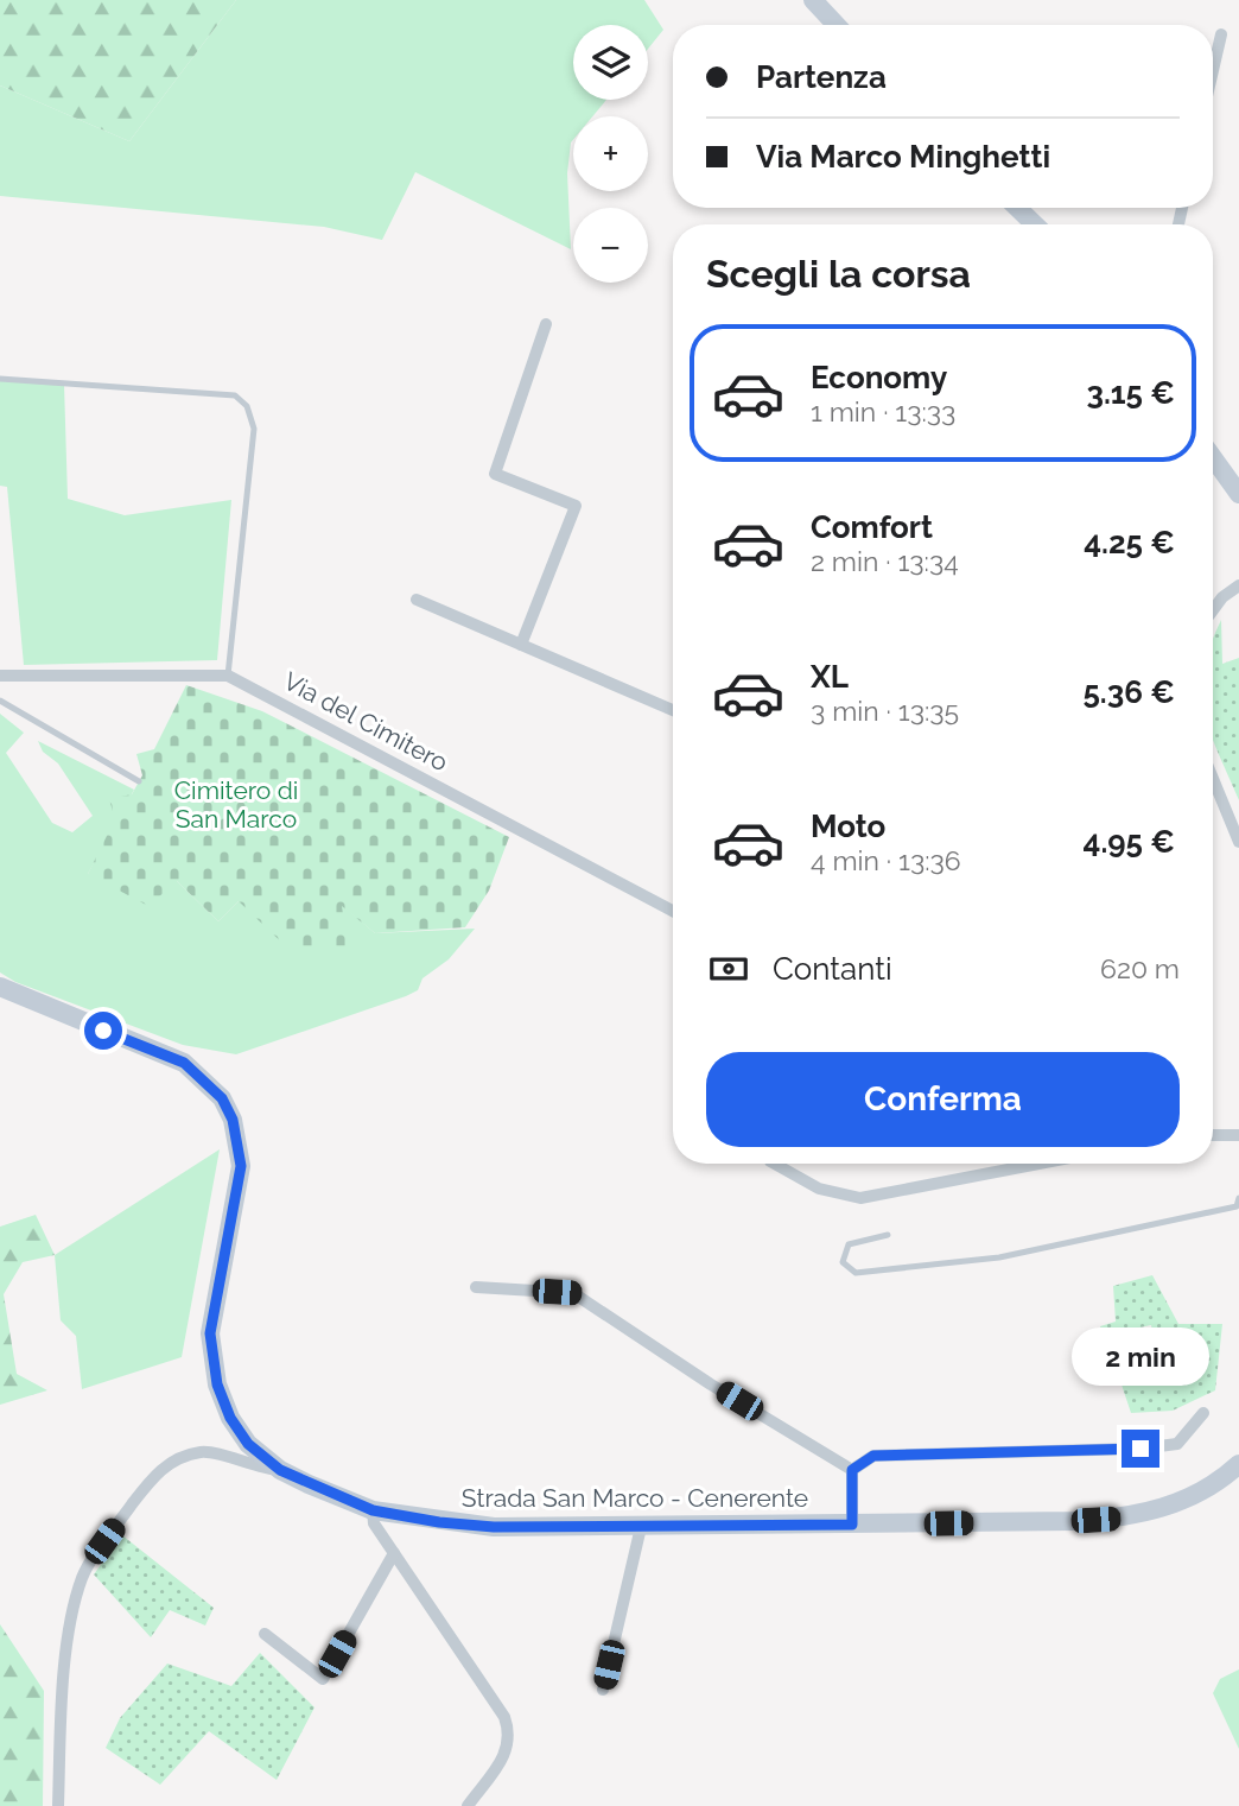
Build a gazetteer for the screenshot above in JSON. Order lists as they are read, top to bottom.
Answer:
{
  "streets": {
    "main road": ["Strada San Marco - Cenerente"],
    "street": ["Via del Cimitero"]
  },
  "parks": ["Cimitero di San Marco"],
  "page": {
    "map_buttons": ["+", "−"],
    "banner": ["Partenza", "Via Marco Minghetti"],
    "heading": "Scegli la corsa",
    "list": [
      {
        "name": "Economy",
        "note": "1 min · 13:33",
        "value": "3.15 €"
      },
      {
        "name": "Comfort",
        "note": "2 min · 13:34",
        "value": "4.25 €"
      },
      {
        "name": "XL",
        "note": "3 min · 13:35",
        "value": "5.36 €"
      },
      {
        "name": "Moto",
        "note": "4 min · 13:36",
        "value": "4.95 €"
      }
    ],
    "pay": ["Contanti", "620 m"],
    "buttons": "Conferma",
    "bubble": "2 min"
  }
}
